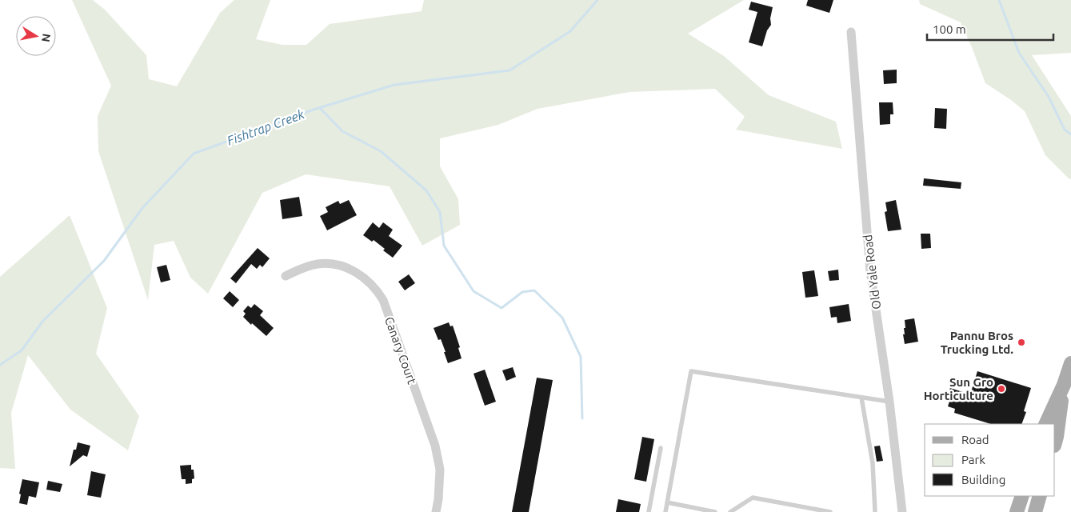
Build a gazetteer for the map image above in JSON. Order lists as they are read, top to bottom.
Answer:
{
  "streets": {
    "street": ["Old Yale Road", "Canary Court"]
  },
  "water": ["Fishtrap Creek"],
  "places": ["Pannu Bros Trucking Ltd.", "Sun Gro Horticulture"],
  "legend": ["Road", "Park", "Building"],
  "scale_bar": "100 m",
  "north": "right"
}
